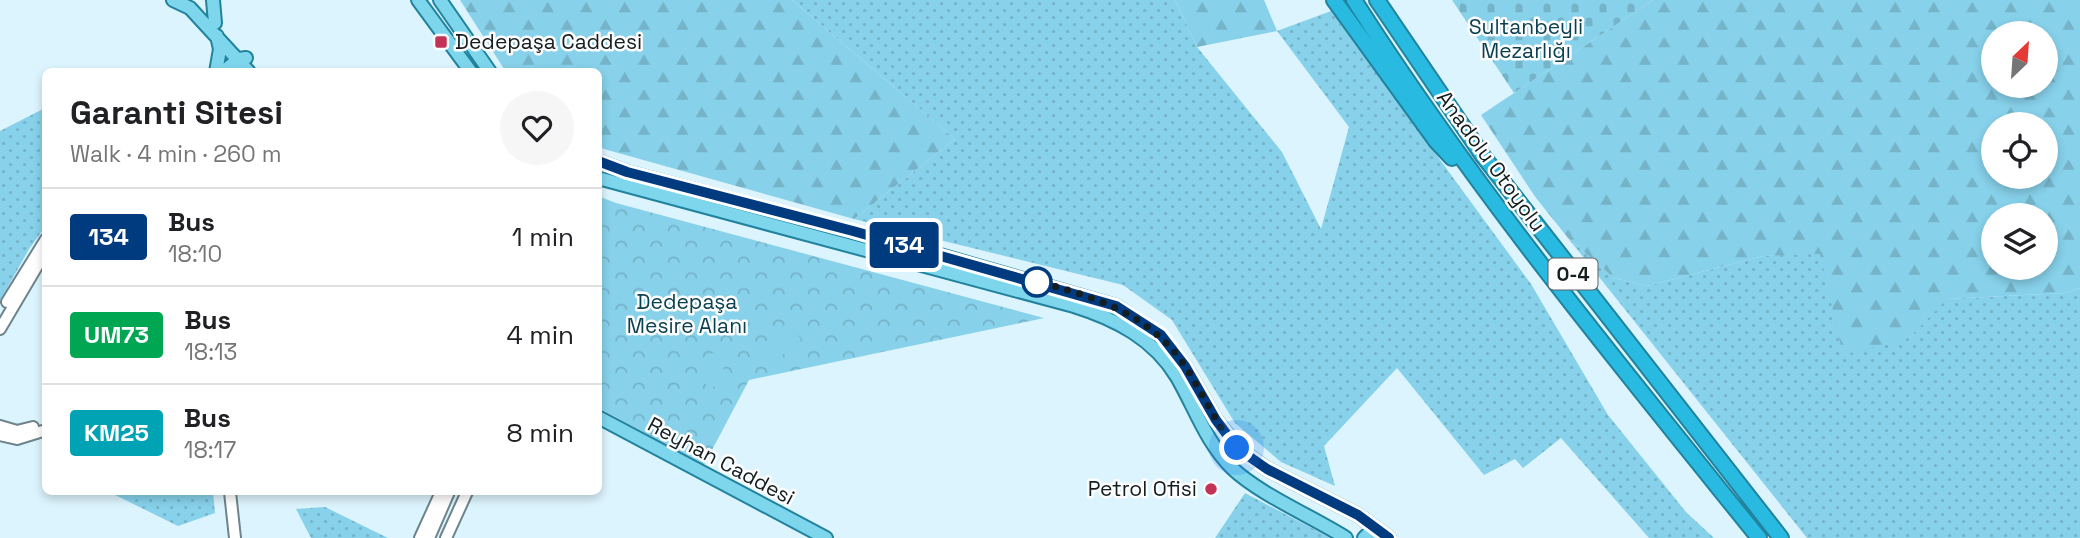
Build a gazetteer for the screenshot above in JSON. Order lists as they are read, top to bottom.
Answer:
{
  "streets": {
    "highway": ["Anadolu Otoyolu", "O-4"],
    "main road": ["Reyhan Caddesi"]
  },
  "parks": ["Sultanbeyli Mezarlığı", "Dedepaşa Mesire Alanı"],
  "places": {
    "transit": ["Dedepaşa Caddesi"],
    "other": ["Petrol Ofisi"]
  },
  "lines": ["bus line 134"],
  "north": "top right",
  "page": {
    "on_map": "134",
    "heading": ["Garanti Sitesi", "Walk · 4 min · 260 m"],
    "list": [
      {
        "mark": "134",
        "name": "Bus",
        "note": "18:10",
        "value": "1 min"
      },
      {
        "mark": "UM73",
        "name": "Bus",
        "note": "18:13",
        "value": "4 min"
      },
      {
        "mark": "KM25",
        "name": "Bus",
        "note": "18:17",
        "value": "8 min"
      }
    ]
  }
}
